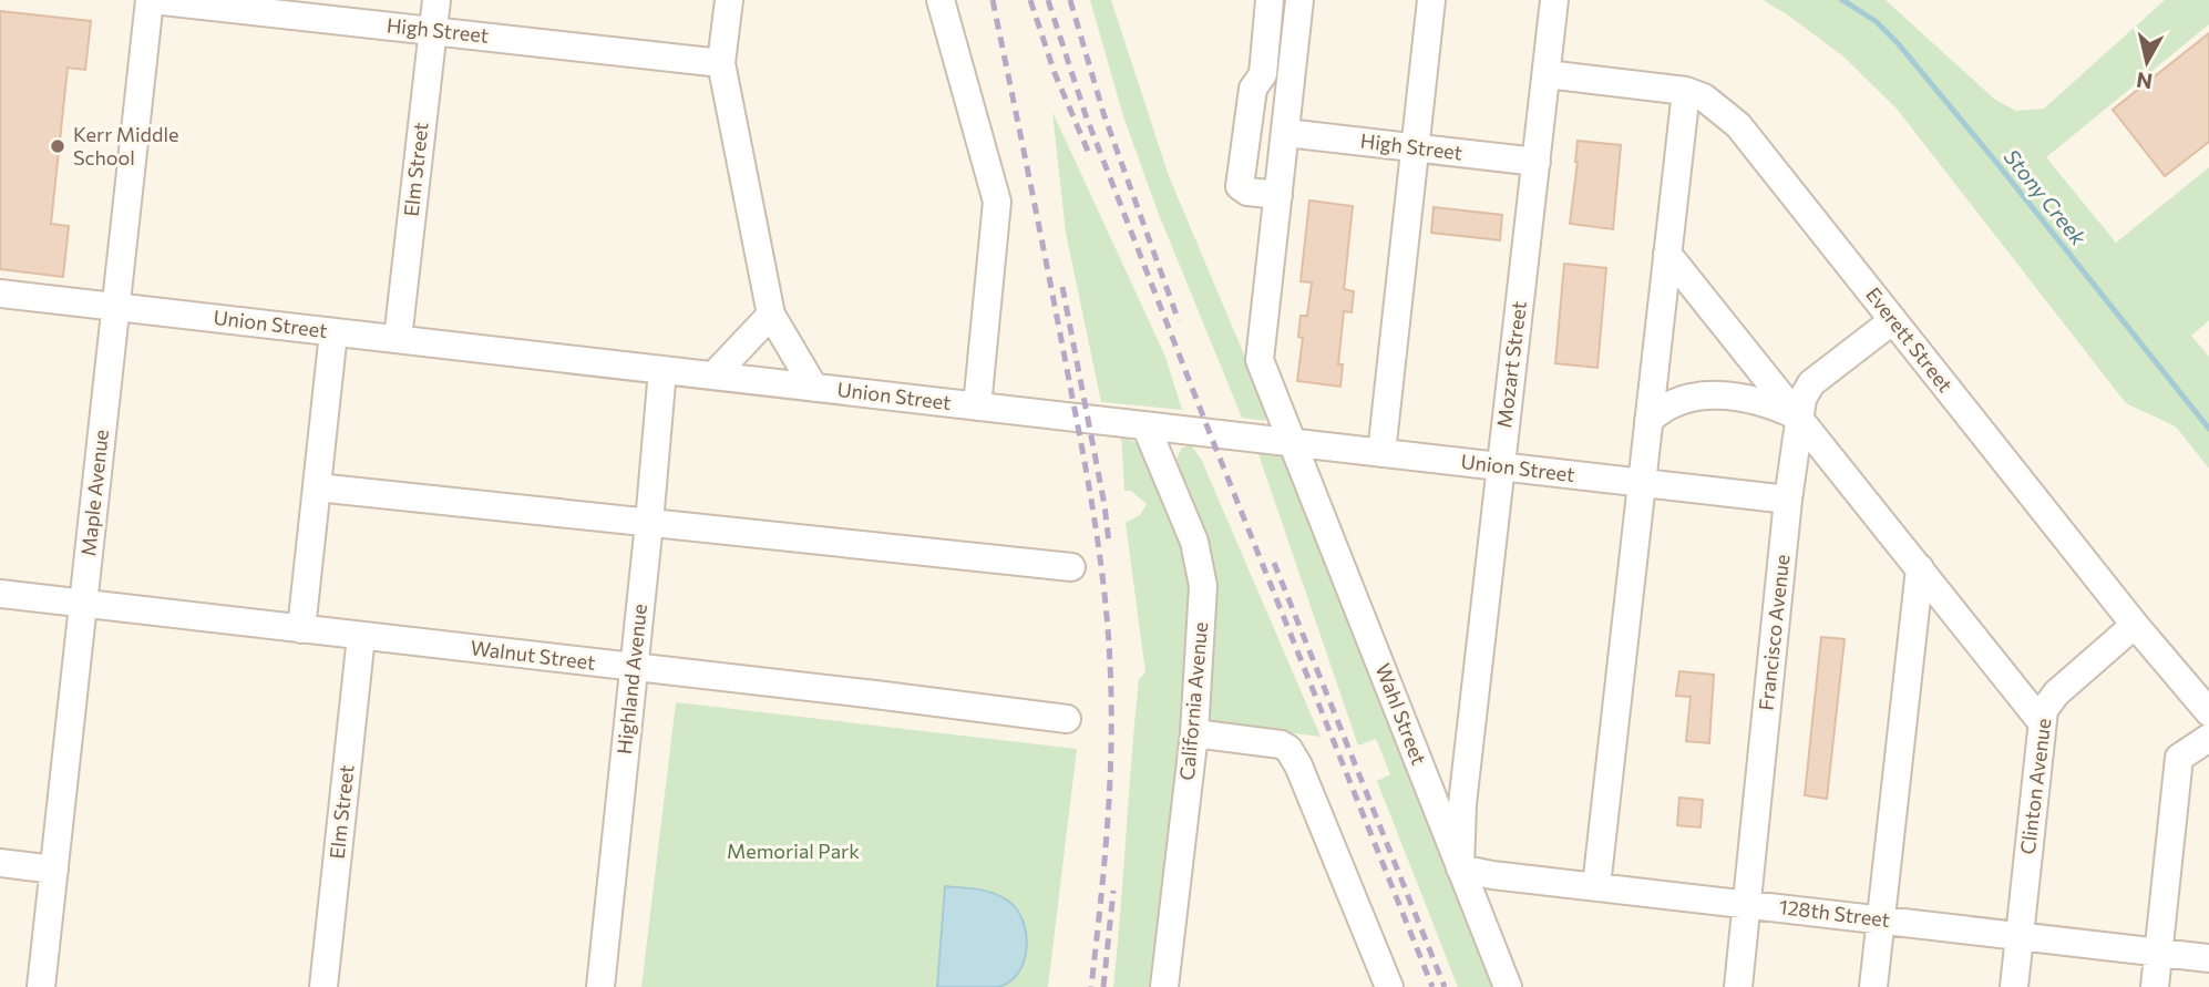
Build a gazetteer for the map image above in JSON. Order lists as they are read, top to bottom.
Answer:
{
  "streets": {
    "street": [
      "High Street",
      "Elm Street",
      "Union Street",
      "Everett Street",
      "Mozart Street",
      "Maple Avenue",
      "Francisco Avenue",
      "Walnut Street",
      "Highland Avenue",
      "California Avenue",
      "Wahl Street",
      "Clinton Avenue",
      "128th Street"
    ]
  },
  "crossings": [
    ["High Street", "Elm Street"],
    ["High Street", "Mozart Street"],
    ["High Street", "Maple Avenue"],
    ["Elm Street", "Union Street"],
    ["Elm Street", "Walnut Street"],
    ["Union Street", "Mozart Street"],
    ["Union Street", "Maple Avenue"],
    ["Union Street", "Francisco Avenue"],
    ["Union Street", "Highland Avenue"],
    ["Union Street", "California Avenue"],
    ["Union Street", "Wahl Street"],
    ["Everett Street", "Mozart Street"],
    ["Everett Street", "Francisco Avenue"],
    ["Everett Street", "Clinton Avenue"],
    ["Mozart Street", "Wahl Street"],
    ["Mozart Street", "128th Street"],
    ["Maple Avenue", "Walnut Street"],
    ["Francisco Avenue", "128th Street"],
    ["Walnut Street", "Highland Avenue"],
    ["Wahl Street", "128th Street"],
    ["Clinton Avenue", "128th Street"]
  ],
  "water": ["Stony Creek"],
  "parks": ["Memorial Park"],
  "places": ["Kerr Middle School"],
  "north": "bottom"
}
